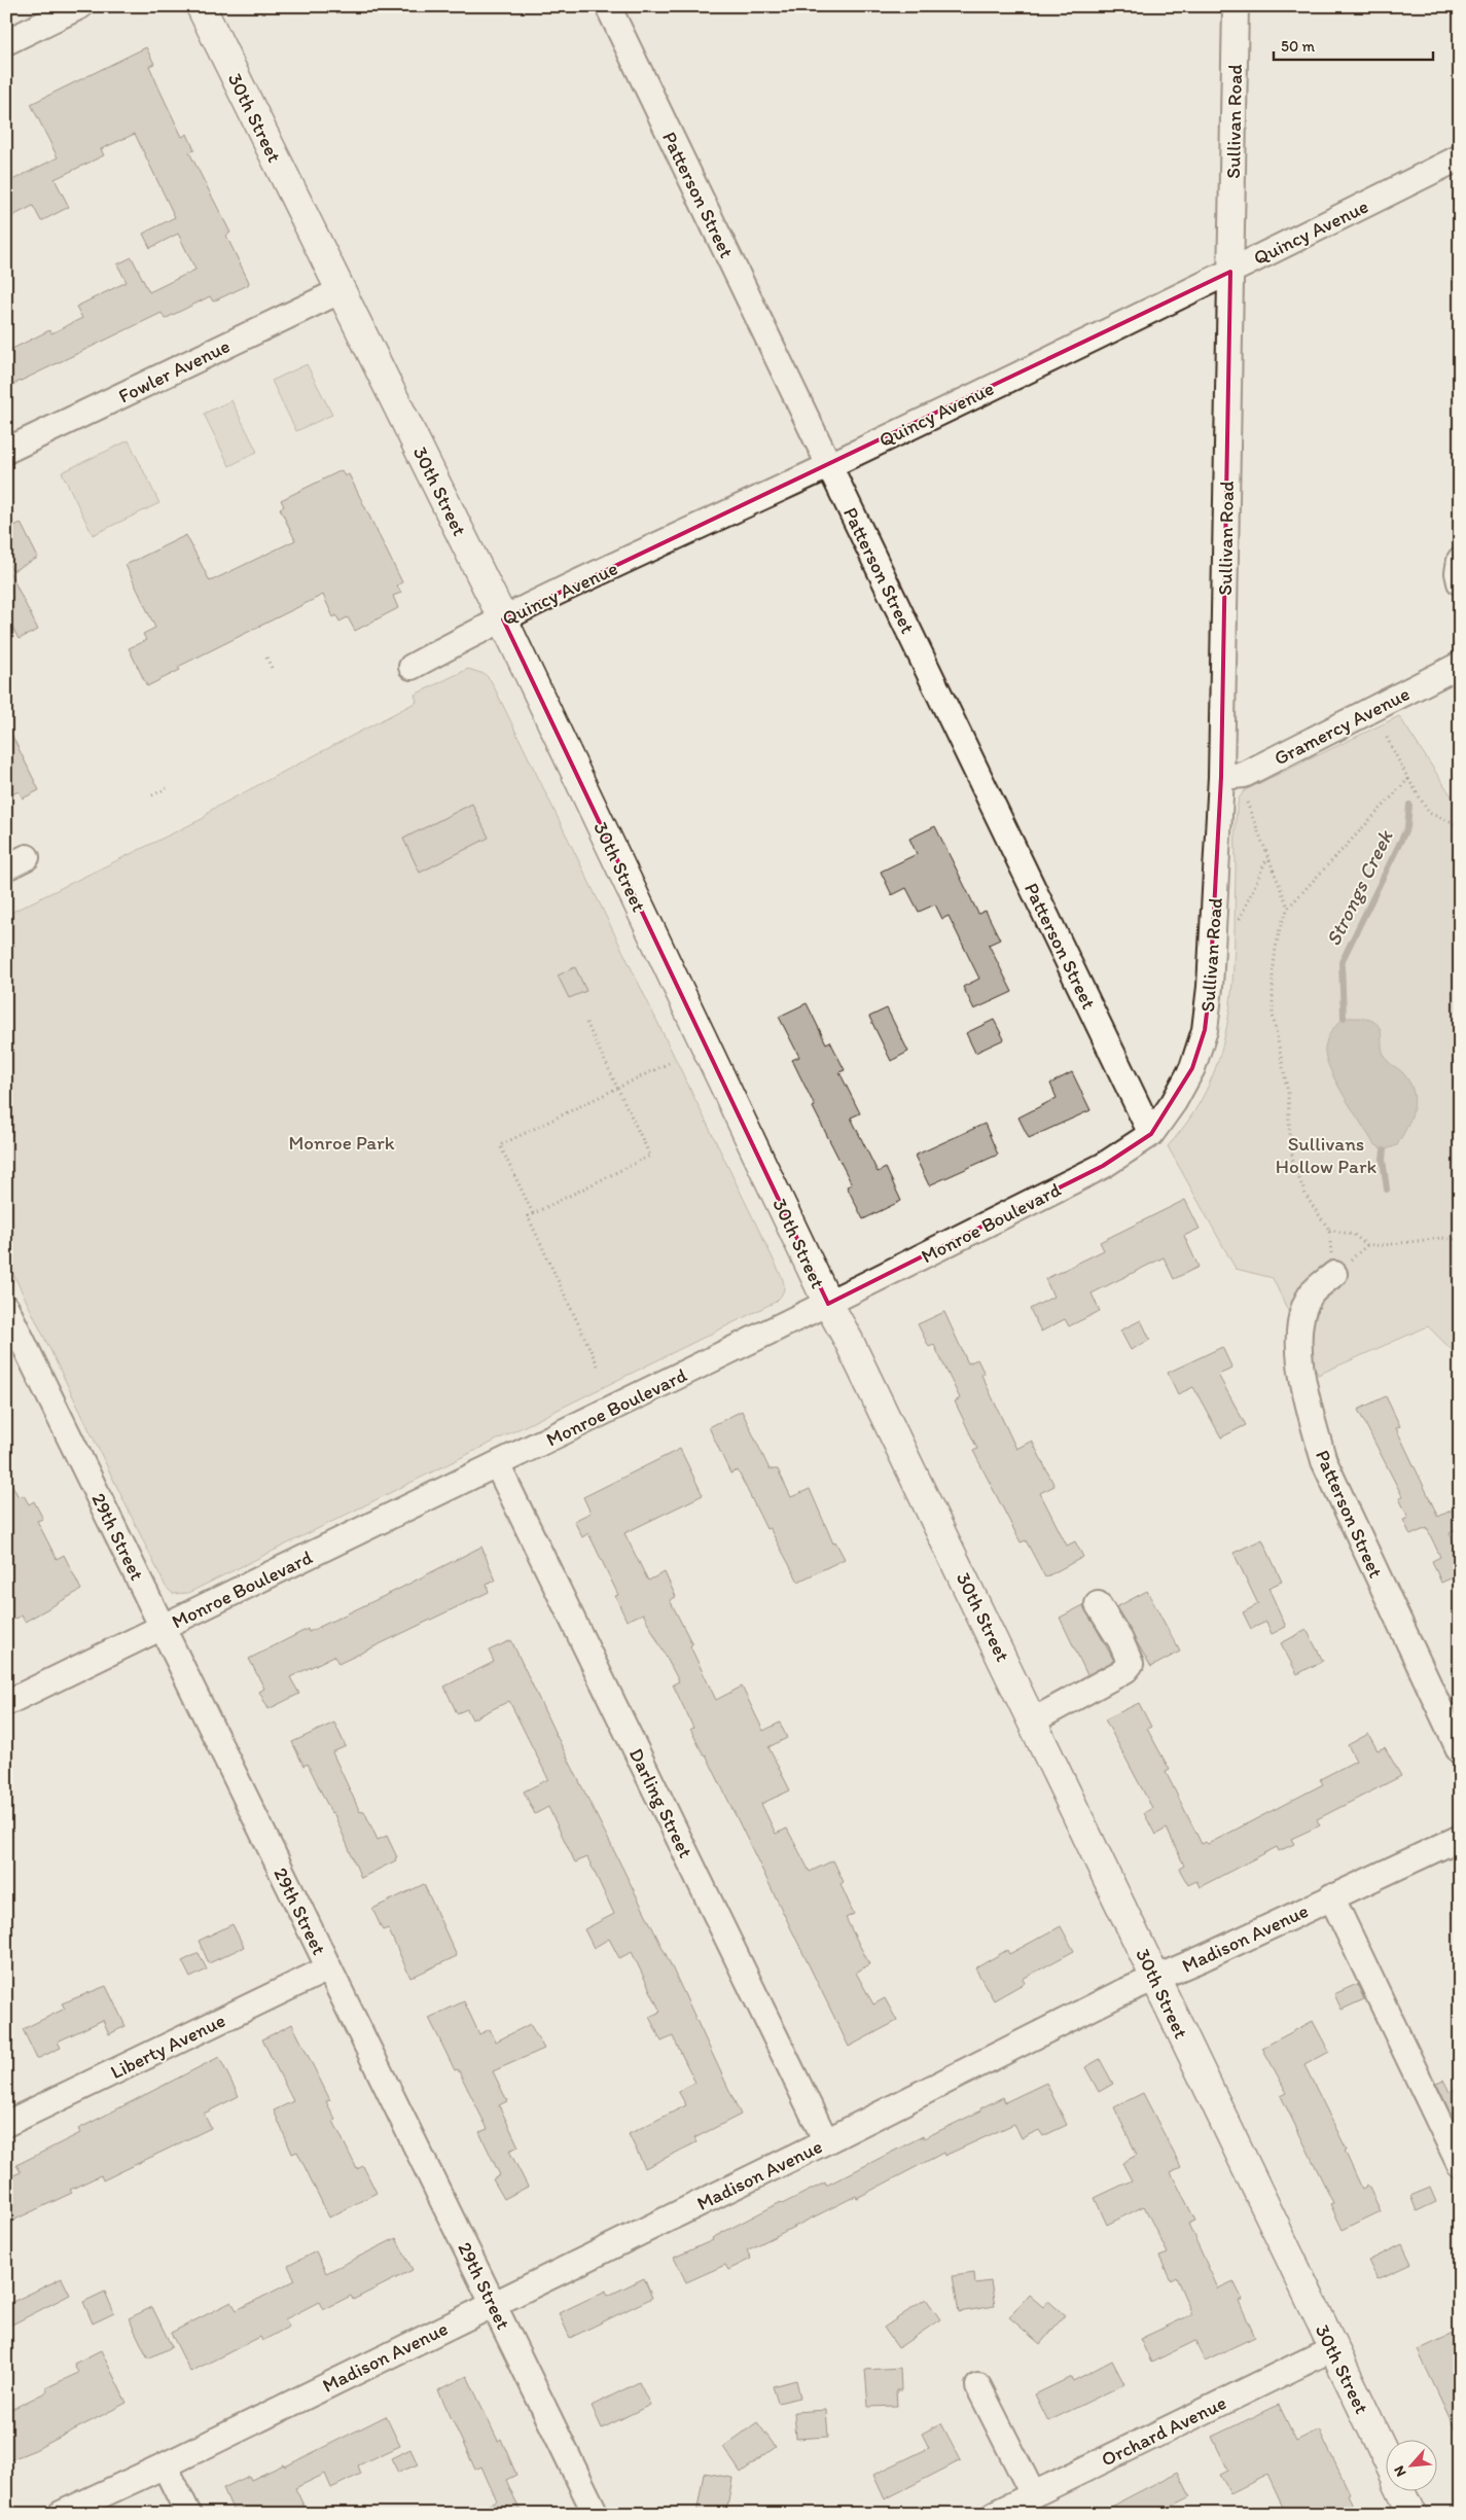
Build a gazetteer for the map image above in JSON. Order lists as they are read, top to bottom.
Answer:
{
  "streets": {
    "main road": ["30th Street"],
    "street": [
      "Sullivan Road",
      "Patterson Street",
      "Quincy Avenue",
      "Fowler Avenue",
      "Gramercy Avenue",
      "Monroe Boulevard",
      "29th Street",
      "Darling Street",
      "Madison Avenue",
      "Liberty Avenue",
      "Orchard Avenue"
    ]
  },
  "crossings": [
    ["30th Street", "Quincy Avenue"],
    ["30th Street", "Fowler Avenue"],
    ["30th Street", "Monroe Boulevard"],
    ["30th Street", "Madison Avenue"],
    ["30th Street", "Orchard Avenue"],
    ["Sullivan Road", "Quincy Avenue"],
    ["Sullivan Road", "Gramercy Avenue"],
    ["Sullivan Road", "Monroe Boulevard"],
    ["Patterson Street", "Quincy Avenue"],
    ["Patterson Street", "Monroe Boulevard"],
    ["Monroe Boulevard", "29th Street"],
    ["Monroe Boulevard", "Darling Street"],
    ["29th Street", "Madison Avenue"],
    ["29th Street", "Liberty Avenue"],
    ["Darling Street", "Madison Avenue"]
  ],
  "water": ["Strongs Creek"],
  "parks": ["Monroe Park", "Sullivans Hollow Park"],
  "scale_bar": "50 m",
  "north": "bottom left"
}
